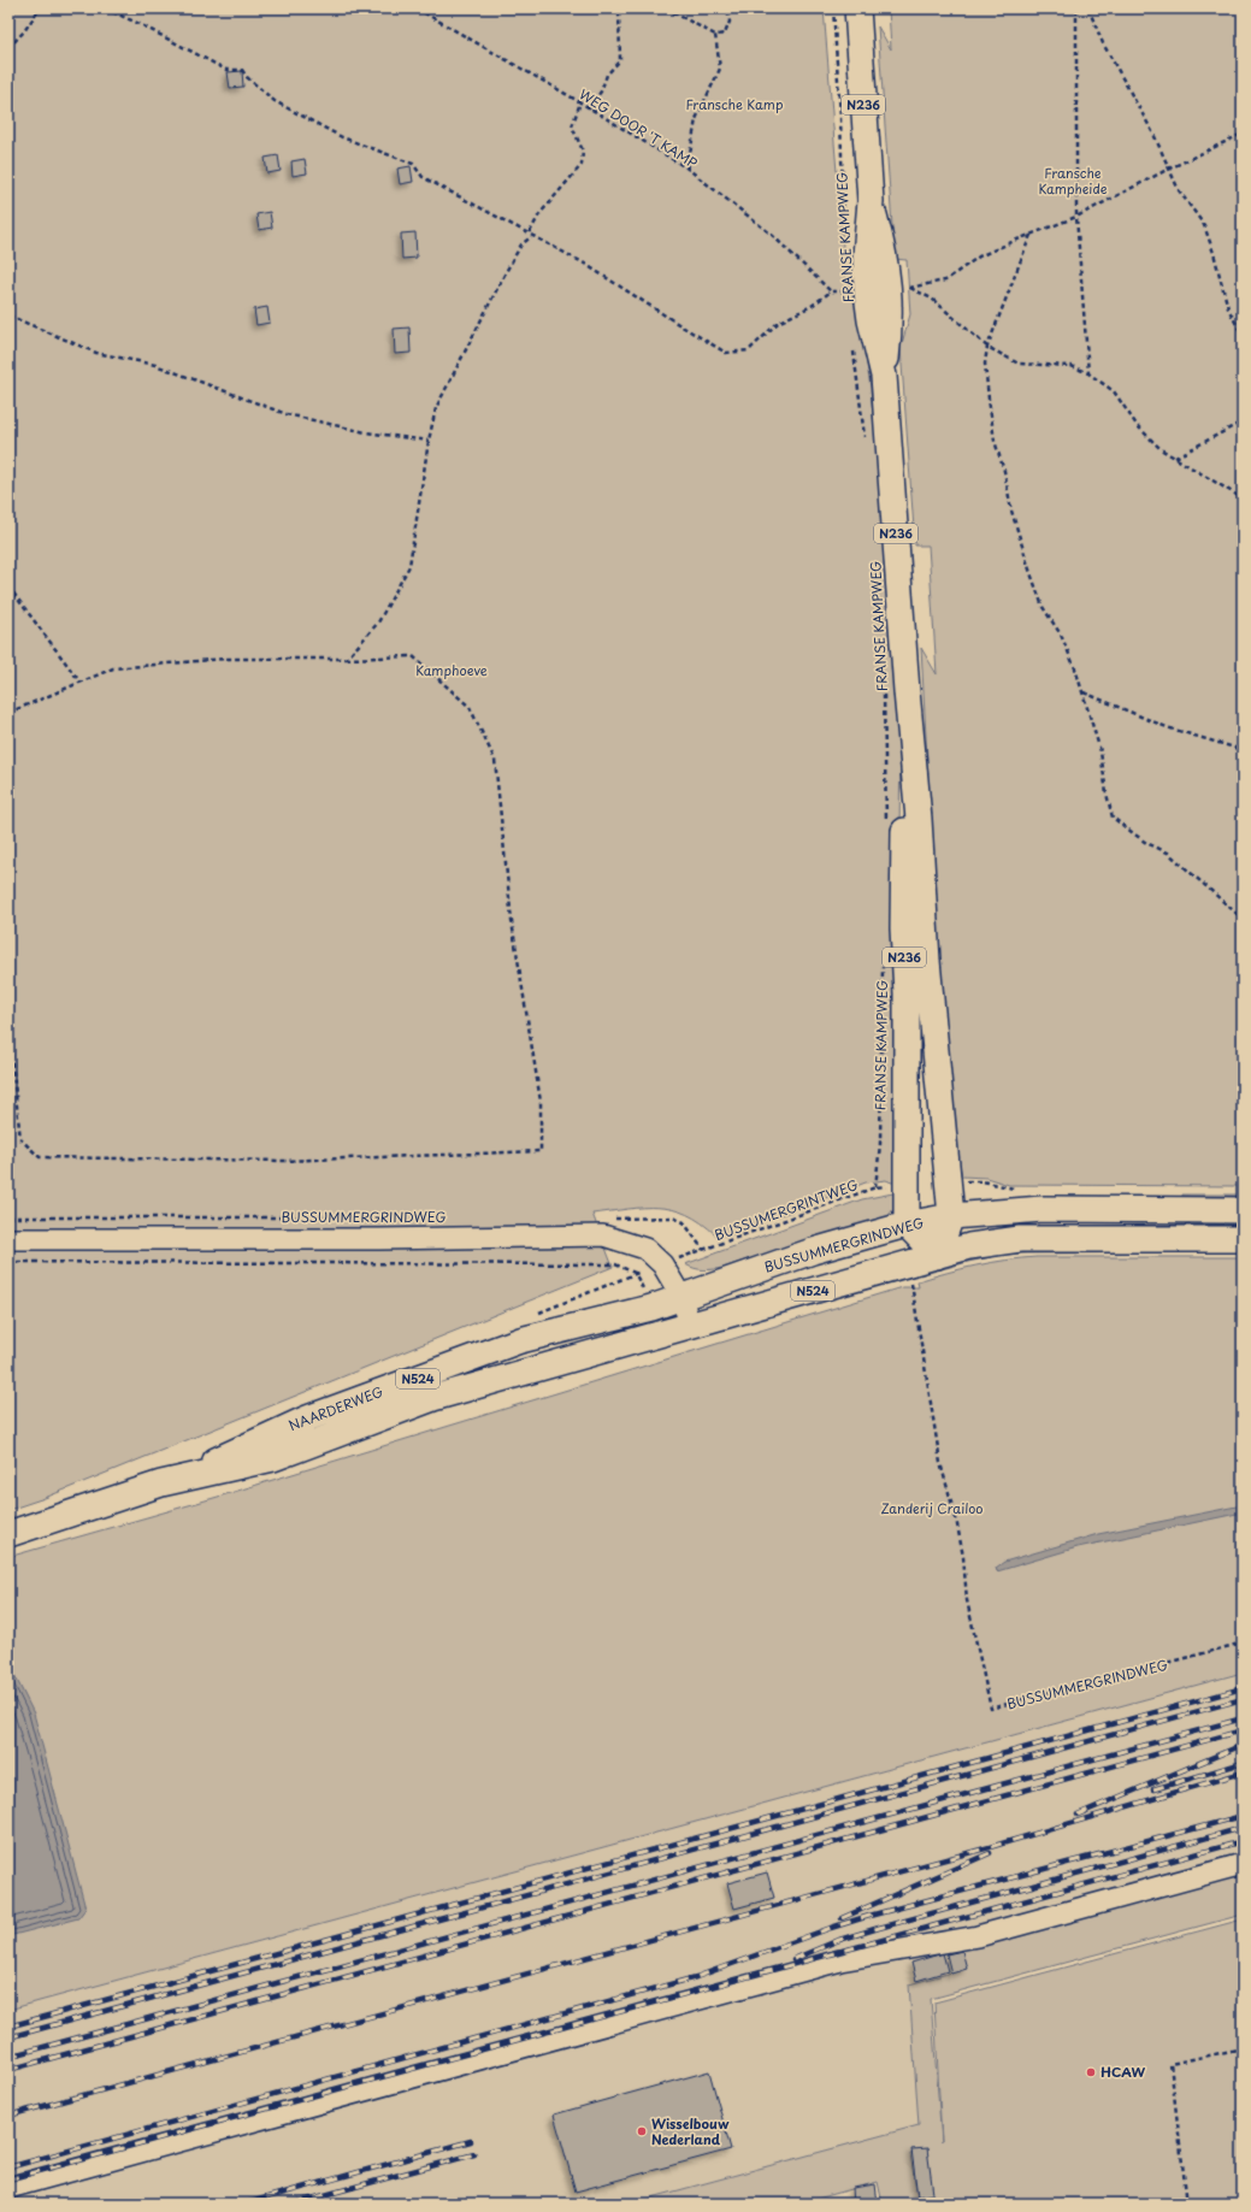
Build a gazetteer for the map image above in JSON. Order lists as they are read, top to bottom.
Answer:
{
  "streets": {
    "main road": [
      "N236",
      "FRANSE KAMPWEG",
      "BUSSUMMERGRINDWEG",
      "N524",
      "NAARDERWEG"
    ],
    "path": ["WEG DOOR 'T KAMP", "BUSSUMERGRINTWEG"]
  },
  "crossings": [
    ["FRANSE KAMPWEG", "BUSSUMERGRINTWEG"],
    ["FRANSE KAMPWEG", "BUSSUMMERGRINDWEG"],
    ["FRANSE KAMPWEG", "N524"],
    ["BUSSUMMERGRINDWEG", "N524"],
    ["BUSSUMMERGRINDWEG", "NAARDERWEG"],
    ["N524", "NAARDERWEG"]
  ],
  "parks": [
    "Fransche Kamp",
    "Fransche Kampheide",
    "Kamphoeve",
    "Zanderij Crailoo"
  ],
  "places": ["HCAW", "Wisselbouw Nederland"]
}
